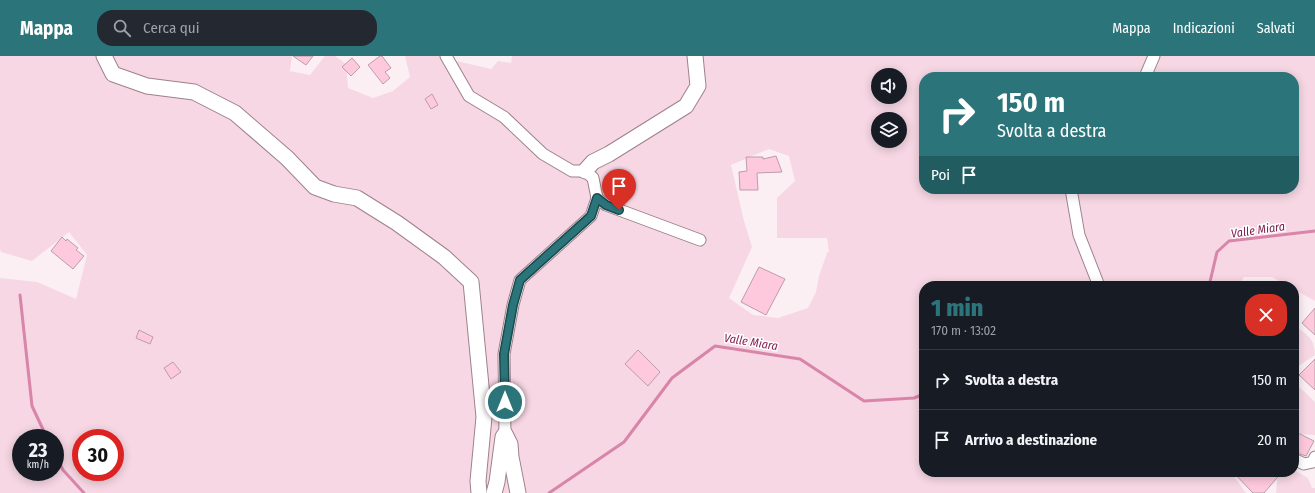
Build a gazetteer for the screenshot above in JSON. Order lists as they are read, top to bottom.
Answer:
{
  "water": ["Valle Miara"],
  "page": {
    "header": "Mappa",
    "search": "Cerca qui",
    "nav": ["Mappa", "Indicazioni", "Salvati"],
    "turn": ["150 m", "Svolta a destra"],
    "then": "Poi",
    "heading": ["1 min", "170 m · 13:02"],
    "list": [
      {
        "name": "Svolta a destra",
        "value": "150 m"
      },
      {
        "name": "Arrivo a destinazione",
        "value": "20 m"
      }
    ],
    "speed": "23 km/h",
    "limit": "30"
  }
}
